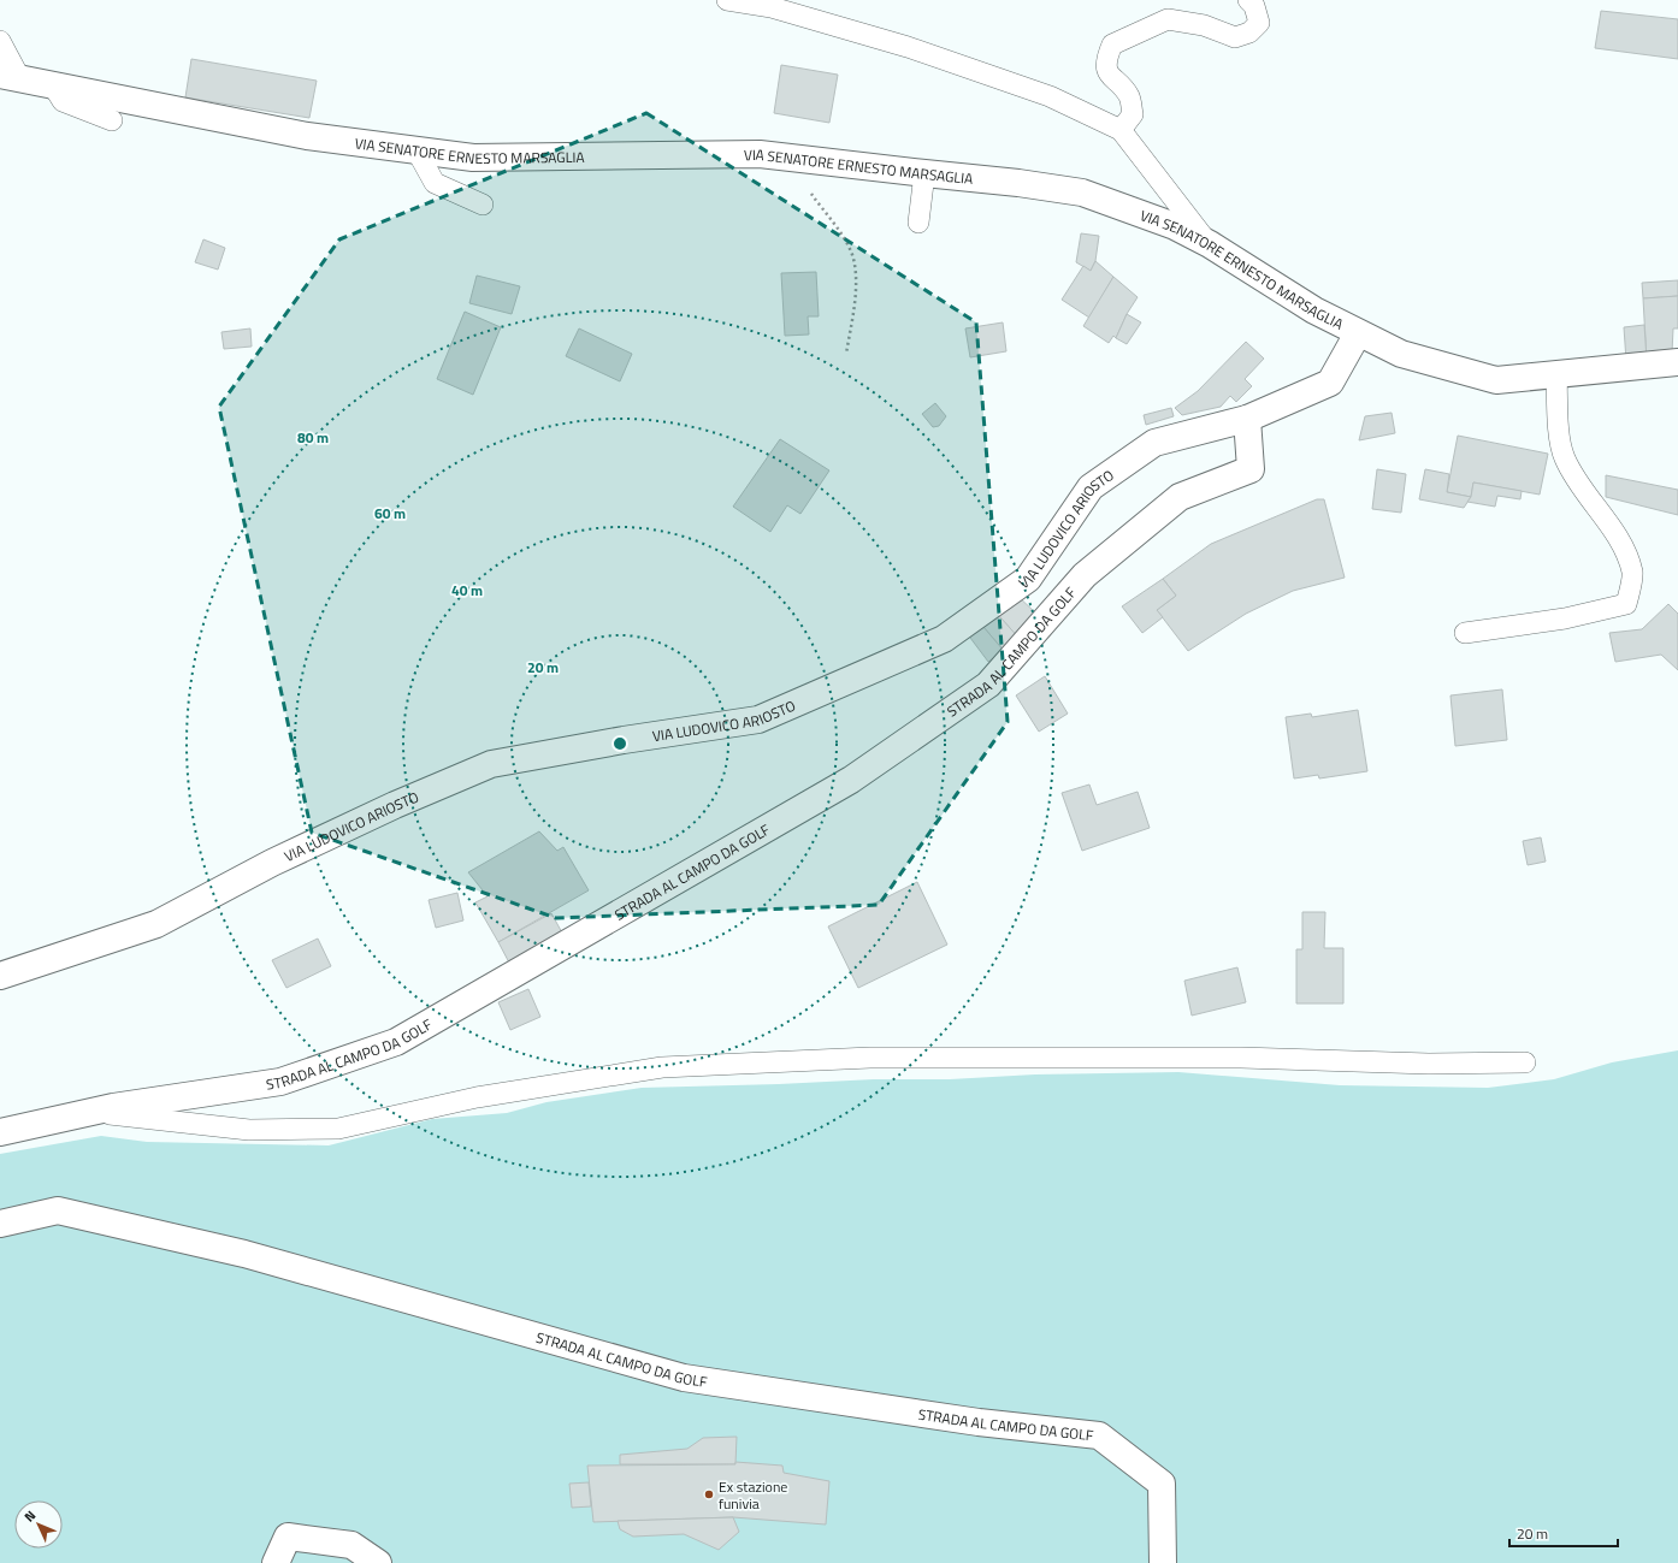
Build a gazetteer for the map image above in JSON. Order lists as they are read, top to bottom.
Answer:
{
  "streets": {
    "street": ["VIA SENATORE ERNESTO MARSAGLIA", "VIA LUDOVICO ARIOSTO", "STRADA AL CAMPO DA GOLF"]
  },
  "crossings": [
    ["VIA SENATORE ERNESTO MARSAGLIA", "VIA LUDOVICO ARIOSTO"],
    ["VIA LUDOVICO ARIOSTO", "STRADA AL CAMPO DA GOLF"]
  ],
  "places": ["Ex stazione funivia"],
  "scale_bar": "20 m",
  "north": "top left",
  "rings": [
    "80 m",
    "60 m",
    "40 m",
    "20 m"
  ]
}
